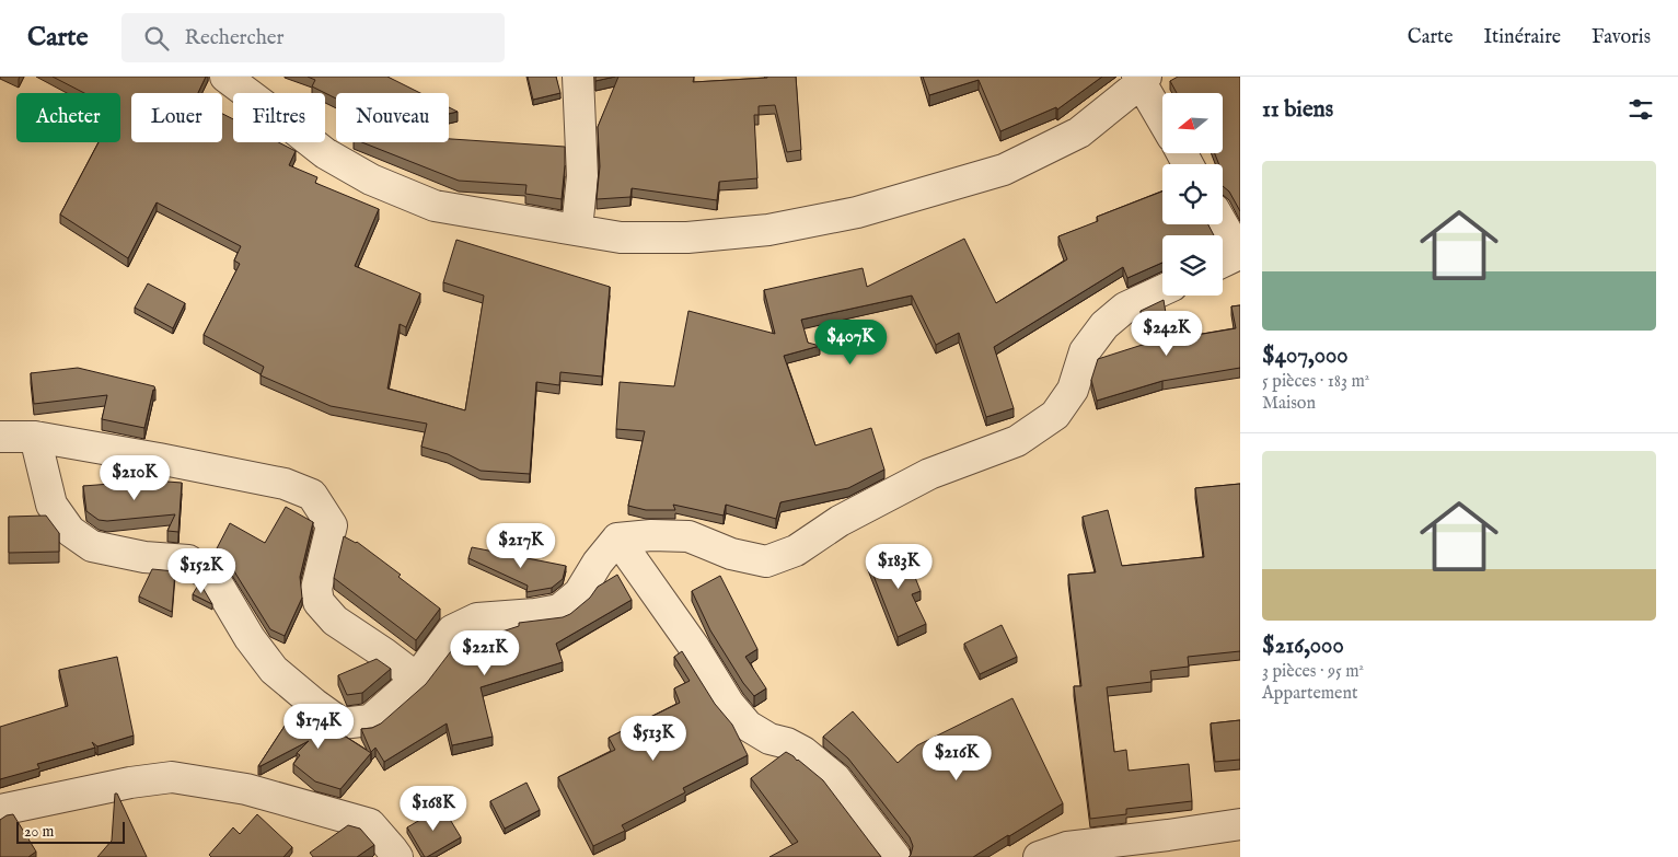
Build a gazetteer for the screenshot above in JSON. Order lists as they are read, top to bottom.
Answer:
{
  "scale_bar": "20 m",
  "north": "left",
  "page": {
    "header": "Carte",
    "search": "Rechercher",
    "nav": ["Carte", "Itinéraire", "Favoris"],
    "heading": "11 biens",
    "chip": [
      "Acheter",
      "Louer",
      "Filtres",
      "Nouveau"
    ],
    "list": [
      {
        "name": "$407,000",
        "note": "5 pièces · 183 m² · Maison"
      },
      {
        "name": "$216,000",
        "note": "3 pièces · 95 m² · Appartement"
      }
    ],
    "price": [
      "$242K",
      "$407K",
      "$210K",
      "$217K",
      "$183K",
      "$152K",
      "$221K",
      "$174K",
      "$513K",
      "$216K",
      "$168K"
    ],
    "scale": "20 m"
  }
}
